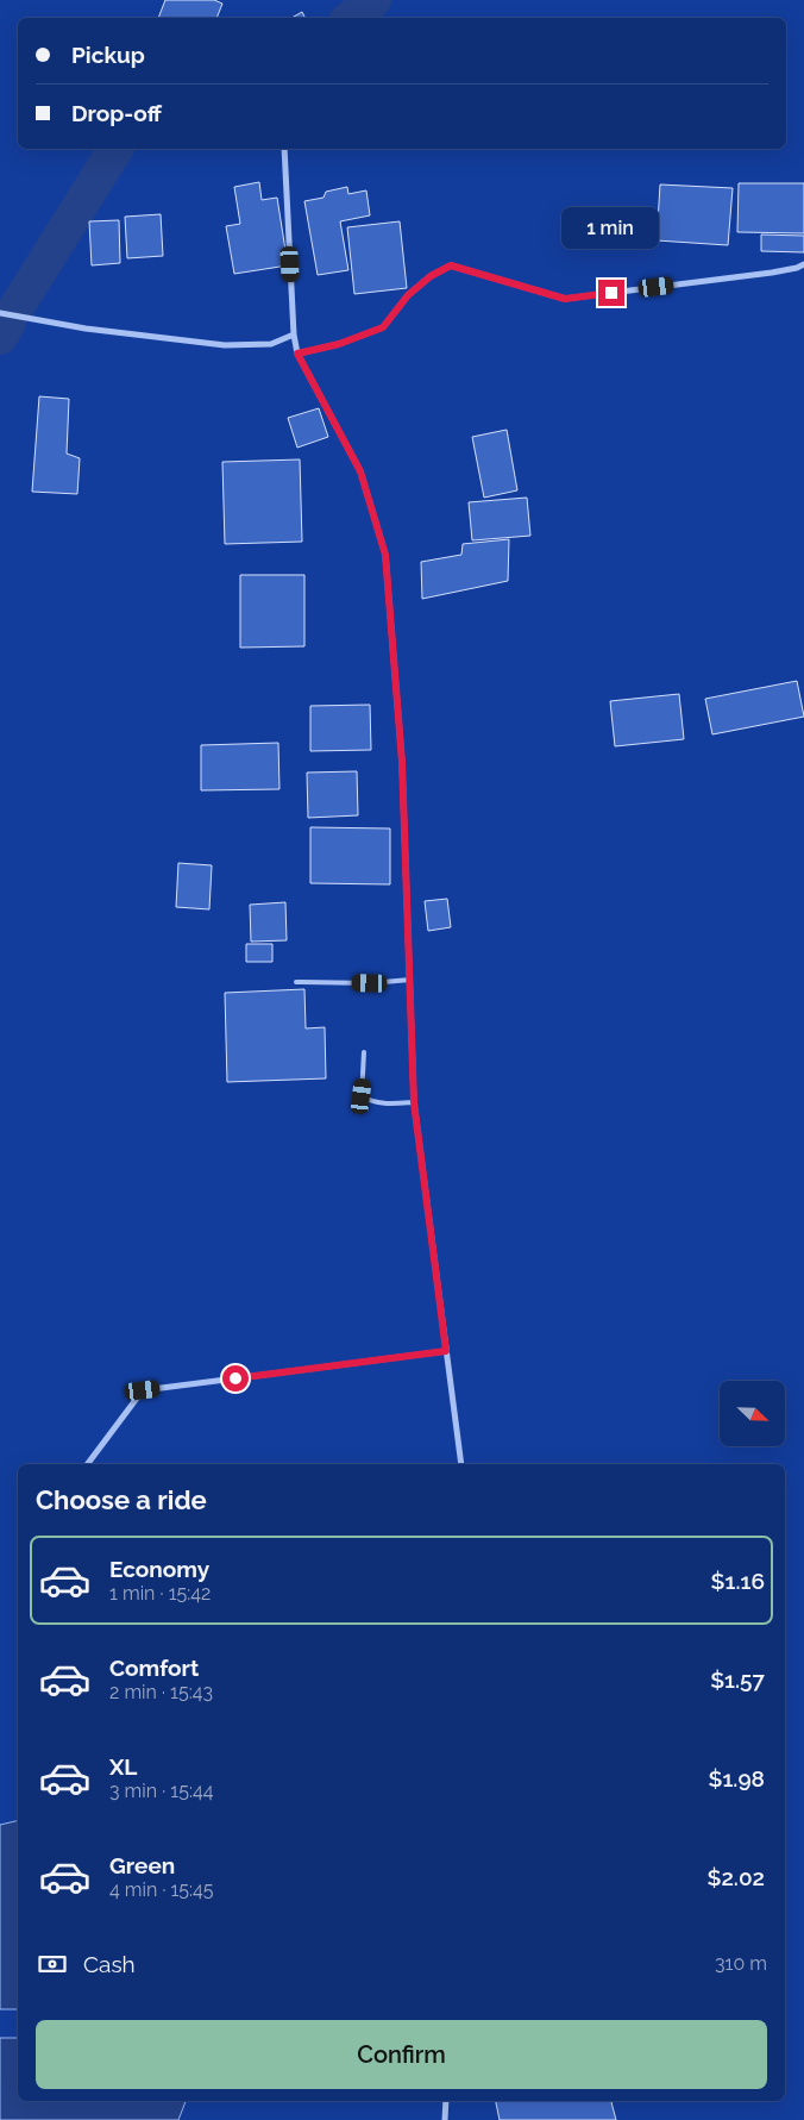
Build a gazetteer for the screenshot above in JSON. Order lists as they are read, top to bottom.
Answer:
{
  "north": "bottom right",
  "page": {
    "banner": ["Pickup", "Drop-off"],
    "bubble": "1 min",
    "heading": "Choose a ride",
    "list": [
      {
        "name": "Economy",
        "note": "1 min · 15:42",
        "value": "$1.16"
      },
      {
        "name": "Comfort",
        "note": "2 min · 15:43",
        "value": "$1.57"
      },
      {
        "name": "XL",
        "note": "3 min · 15:44",
        "value": "$1.98"
      },
      {
        "name": "Green",
        "note": "4 min · 15:45",
        "value": "$2.02"
      }
    ],
    "pay": ["Cash", "310 m"],
    "buttons": "Confirm"
  }
}
